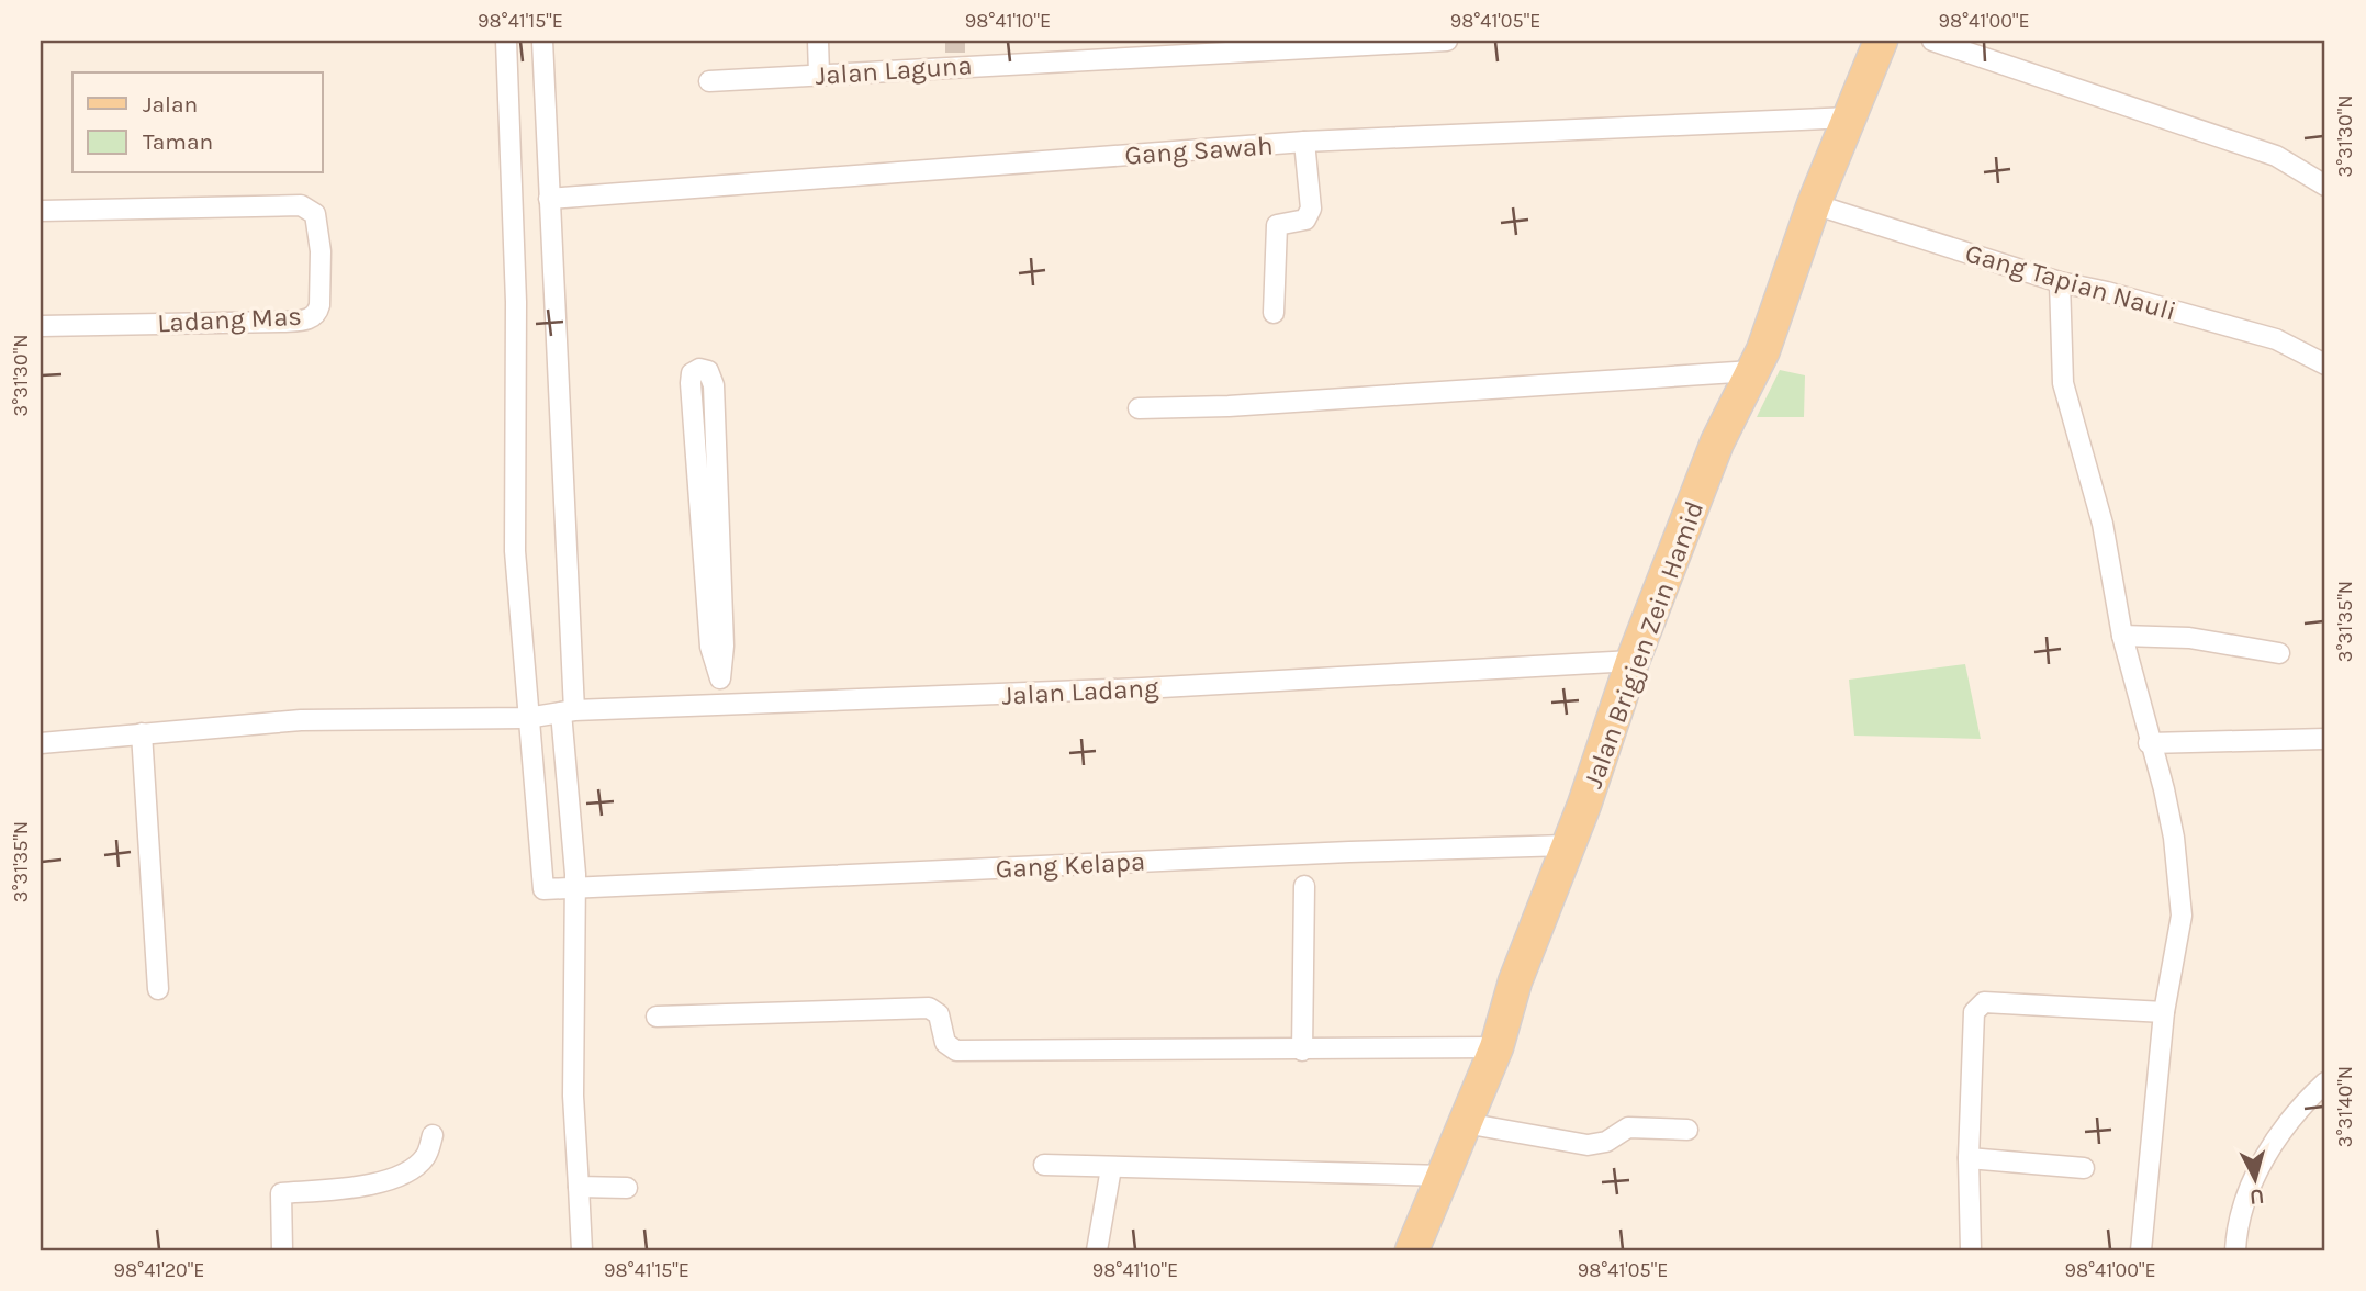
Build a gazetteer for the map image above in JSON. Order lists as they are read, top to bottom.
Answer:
{
  "streets": {
    "main road": ["Jalan Brigjen Zein Hamid"],
    "street": [
      "Jalan Laguna",
      "Gang Sawah",
      "Gang Tapian Nauli",
      "Ladang Mas",
      "Jalan Ladang",
      "Gang Kelapa"
    ]
  },
  "crossings": [
    ["Gang Sawah", "Jalan Brigjen Zein Hamid"],
    ["Gang Tapian Nauli", "Jalan Brigjen Zein Hamid"],
    ["Jalan Brigjen Zein Hamid", "Jalan Ladang"],
    ["Jalan Brigjen Zein Hamid", "Gang Kelapa"],
    ["Jalan Ladang", "Gang Kelapa"]
  ],
  "legend": ["Jalan", "Taman"],
  "north": "bottom",
  "coordinates": [
    "98°41'15\"E",
    "98°41'10\"E",
    "98°41'05\"E",
    "98°41'00\"E",
    "3°31'30\"N",
    "3°31'35\"N",
    "3°31'40\"N",
    "98°41'20\"E"
  ]
}
